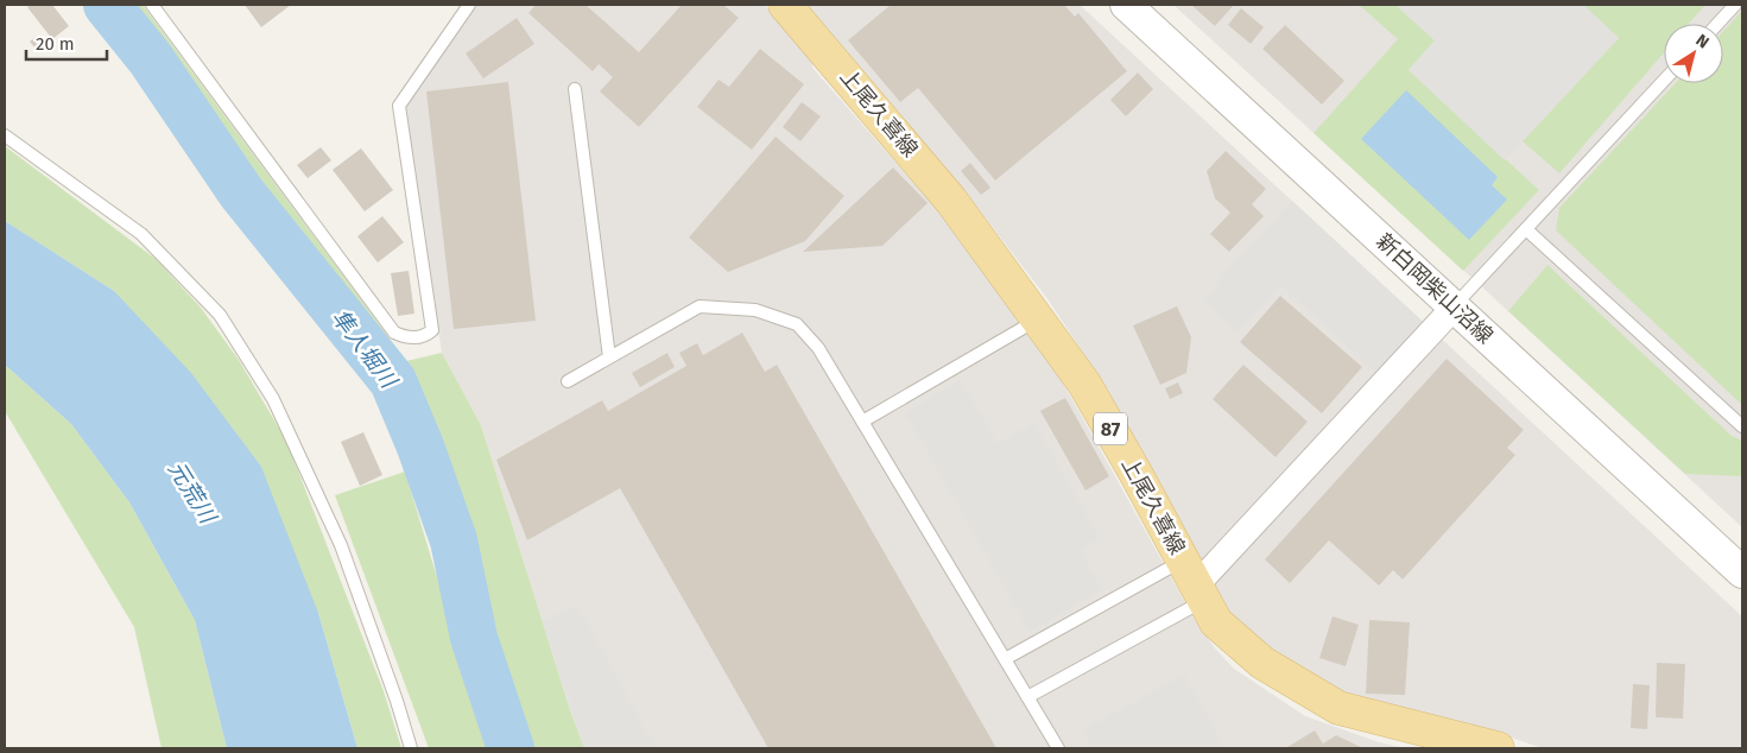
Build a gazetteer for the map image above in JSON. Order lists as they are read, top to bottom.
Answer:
{
  "streets": {
    "main road": ["上尾久喜線", "87"],
    "street": ["新白岡柴山沼線"]
  },
  "water": ["隼人堀川", "元荒川"],
  "scale_bar": "20 m",
  "north": "top right"
}
